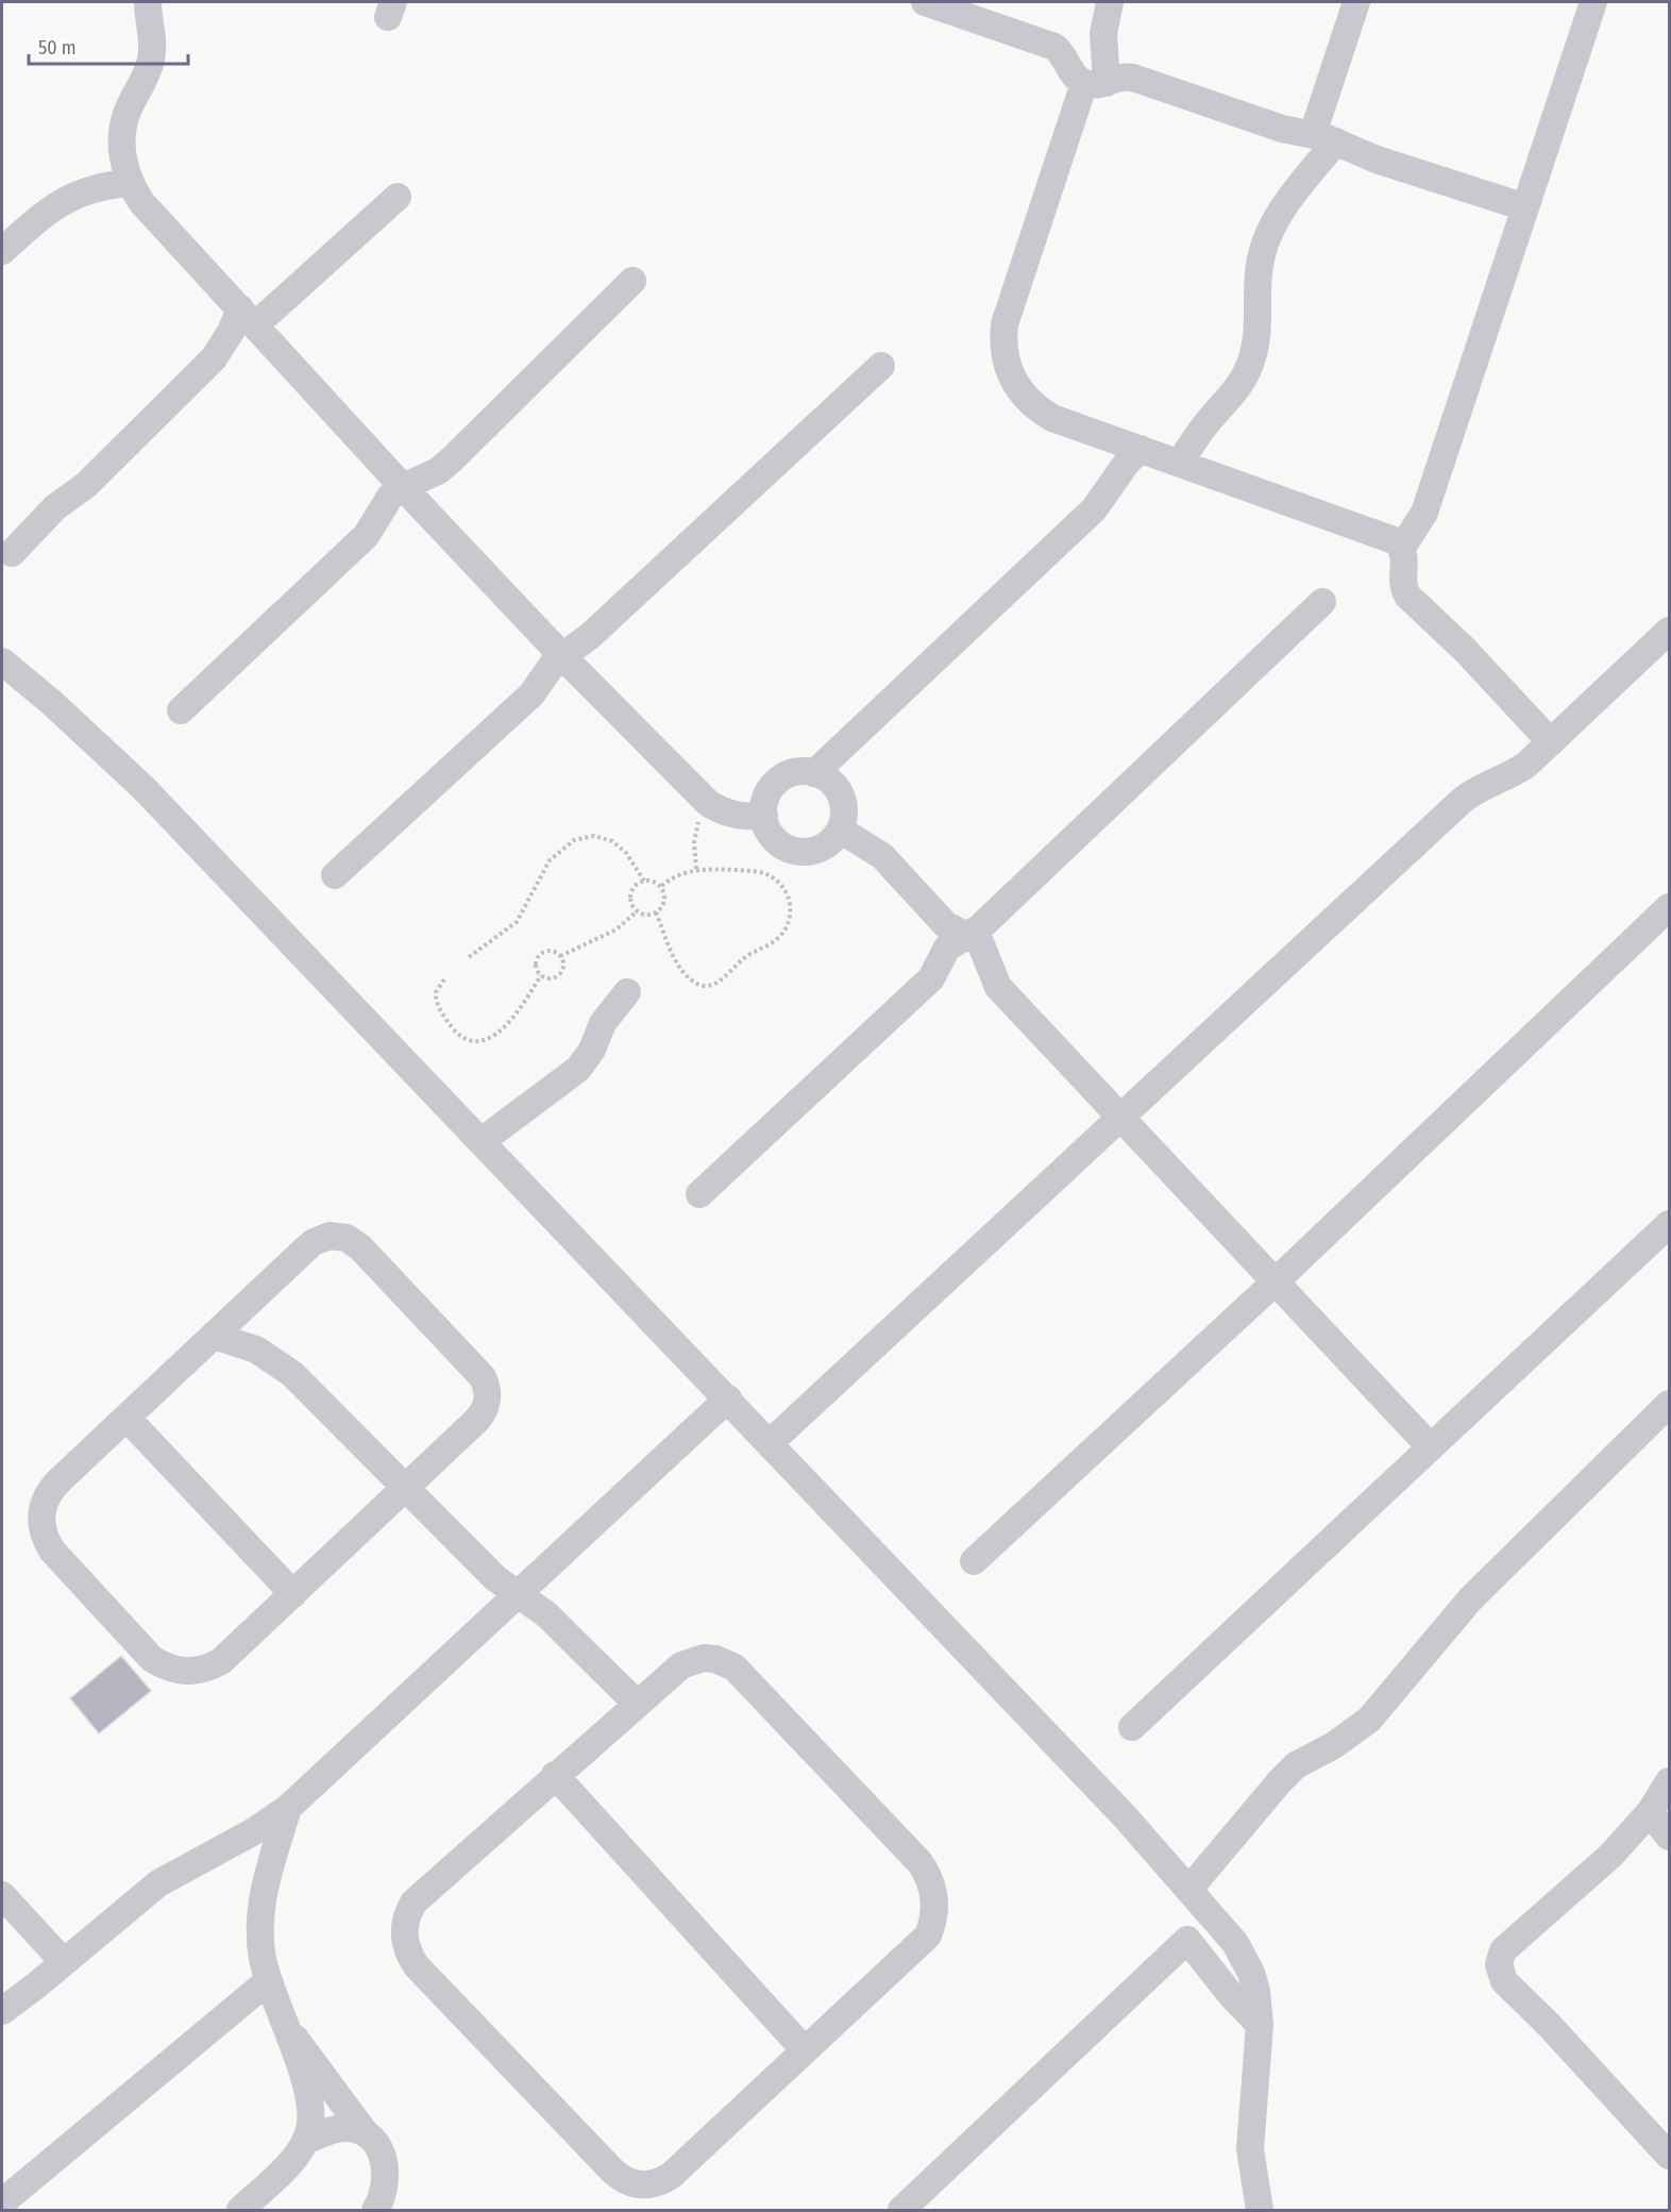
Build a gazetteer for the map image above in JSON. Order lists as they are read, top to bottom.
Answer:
{
  "scale_bar": "50 m"
}
